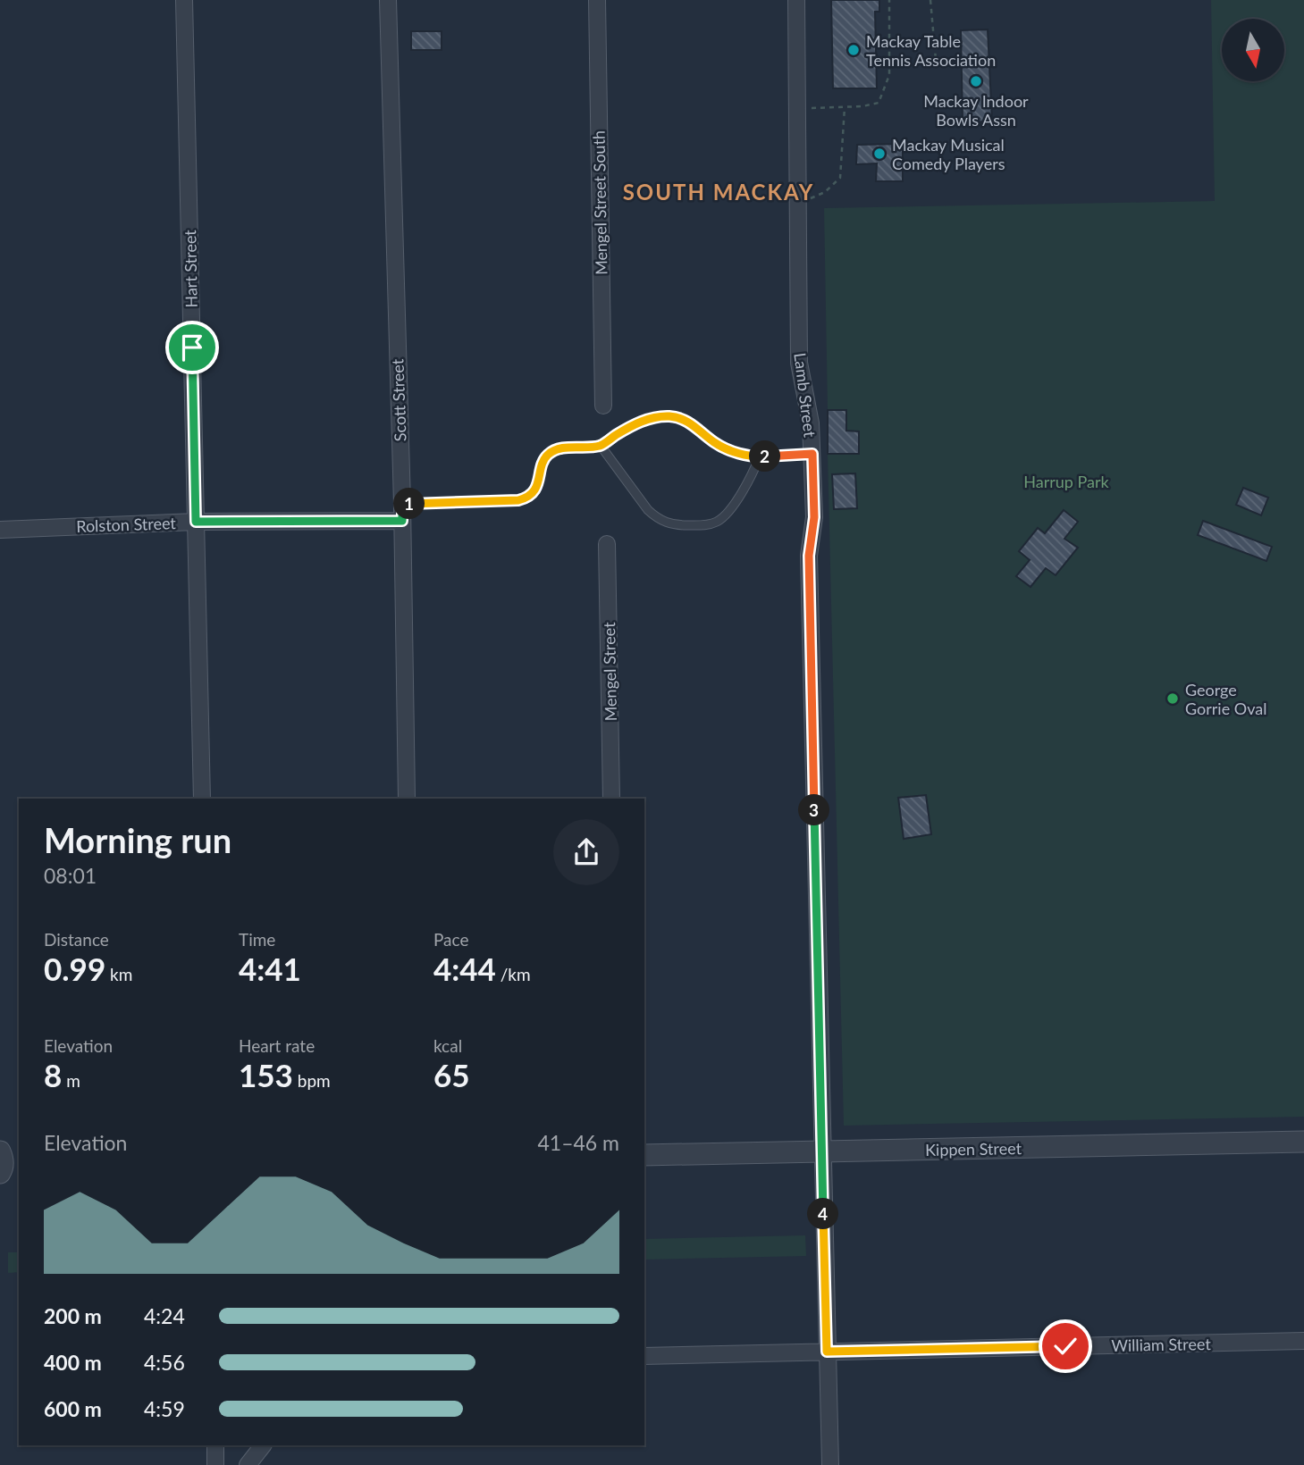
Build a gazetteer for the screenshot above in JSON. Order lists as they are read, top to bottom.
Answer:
{
  "streets": {
    "street": [
      "Mengel Street South",
      "Hart Street",
      "Lamb Street",
      "Scott Street",
      "Rolston Street",
      "Mengel Street",
      "Kippen Street",
      "William Street"
    ]
  },
  "crossings": [
    ["Hart Street", "Rolston Street"],
    ["Lamb Street", "Kippen Street"],
    ["Lamb Street", "William Street"],
    ["Scott Street", "Rolston Street"]
  ],
  "districts": ["SOUTH MACKAY"],
  "parks": ["Harrup Park"],
  "places": [
    "Mackay Table Tennis Association",
    "Mackay Indoor Bowls Assn",
    "Mackay Musical Comedy Players",
    "George Gorrie Oval"
  ],
  "north": "bottom",
  "page": {
    "pins": [
      "2",
      "1",
      "3",
      "4"
    ],
    "heading": ["Morning run", "08:01"],
    "stats": [
      ["Distance", "0.99 km"],
      ["Time", "4:41"],
      ["Pace", "4:44 /km"],
      ["Elevation", "8 m"],
      ["Heart rate", "153 bpm"],
      ["kcal", "65"]
    ],
    "chart": ["Elevation", "41–46 m"],
    "list": [
      {
        "name": "200 m",
        "note": "4:24"
      },
      {
        "name": "400 m",
        "note": "4:56"
      },
      {
        "name": "600 m",
        "note": "4:59"
      }
    ]
  }
}
